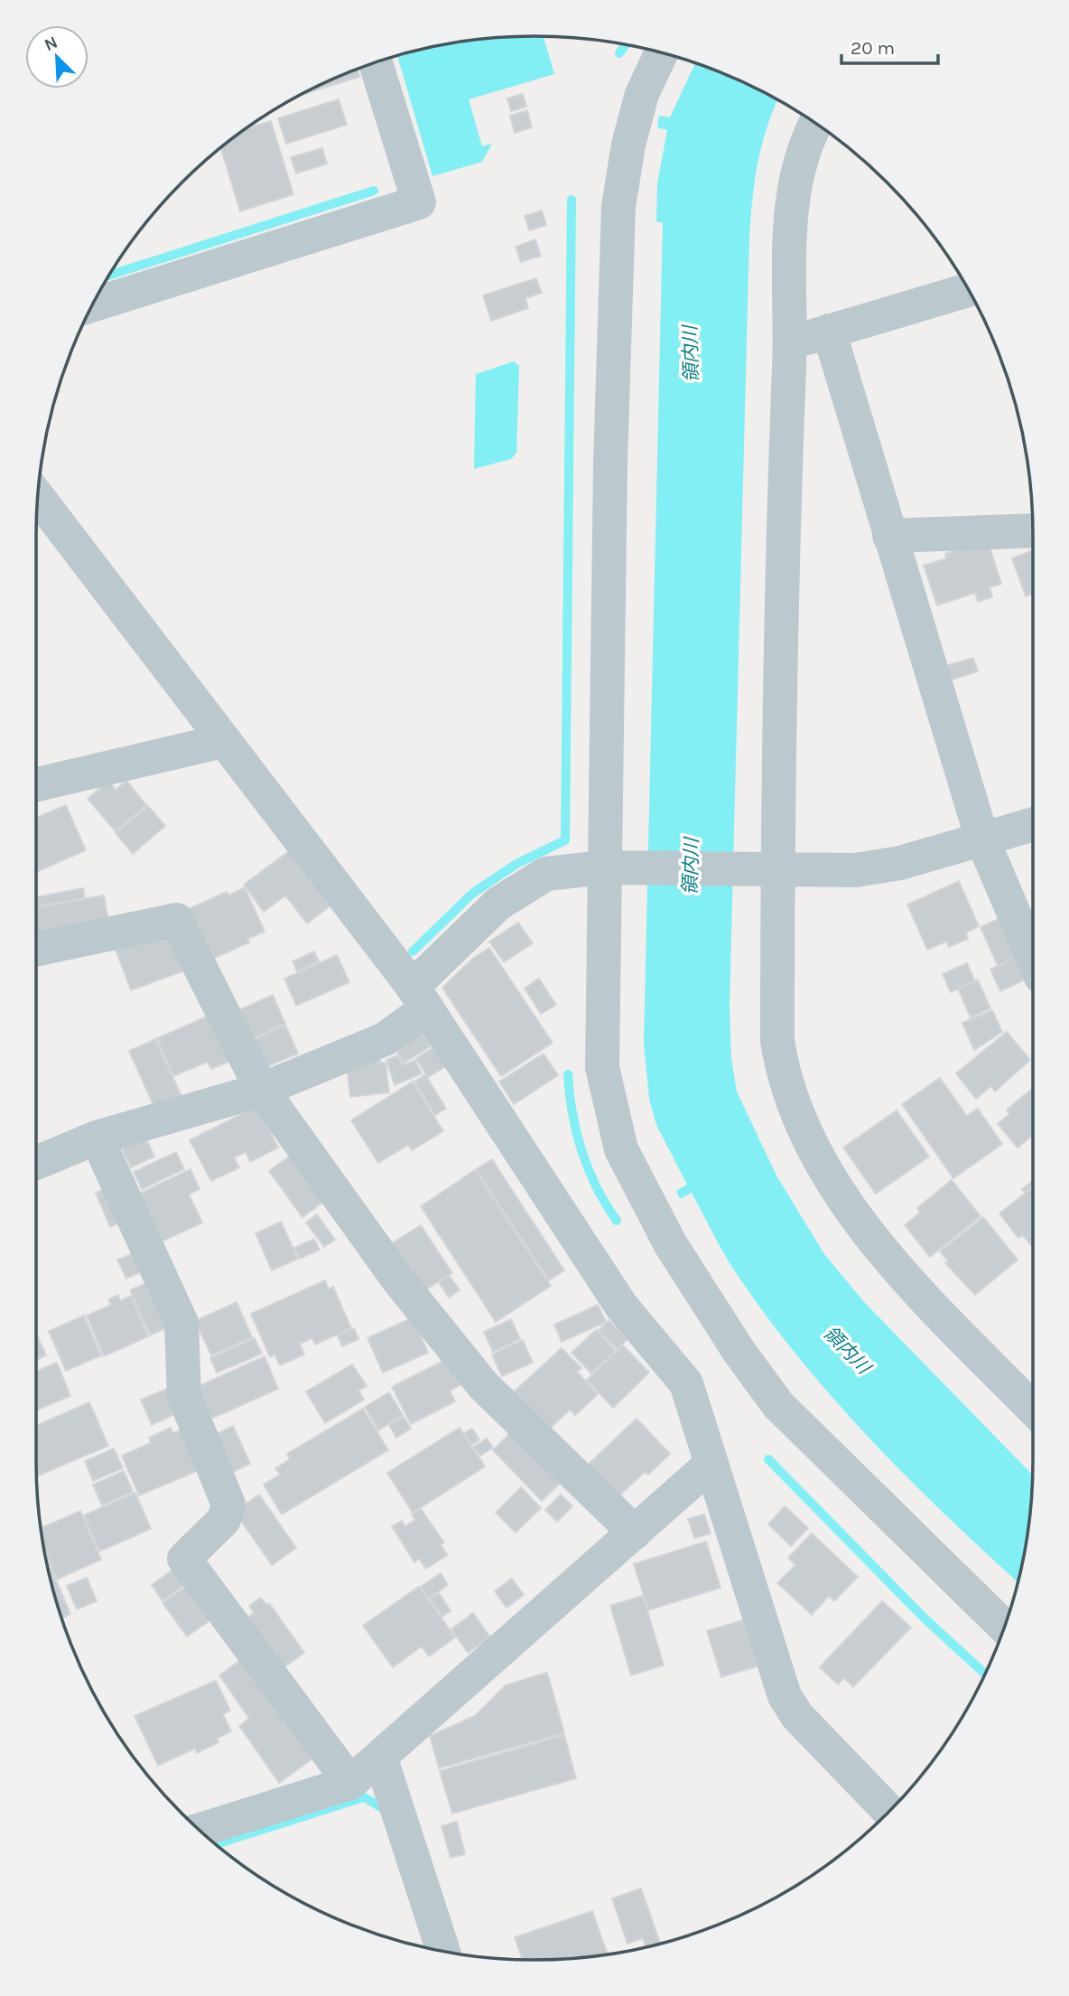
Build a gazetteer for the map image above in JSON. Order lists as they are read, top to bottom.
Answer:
{
  "water": ["領内川"],
  "scale_bar": "20 m",
  "north": "top left"
}
